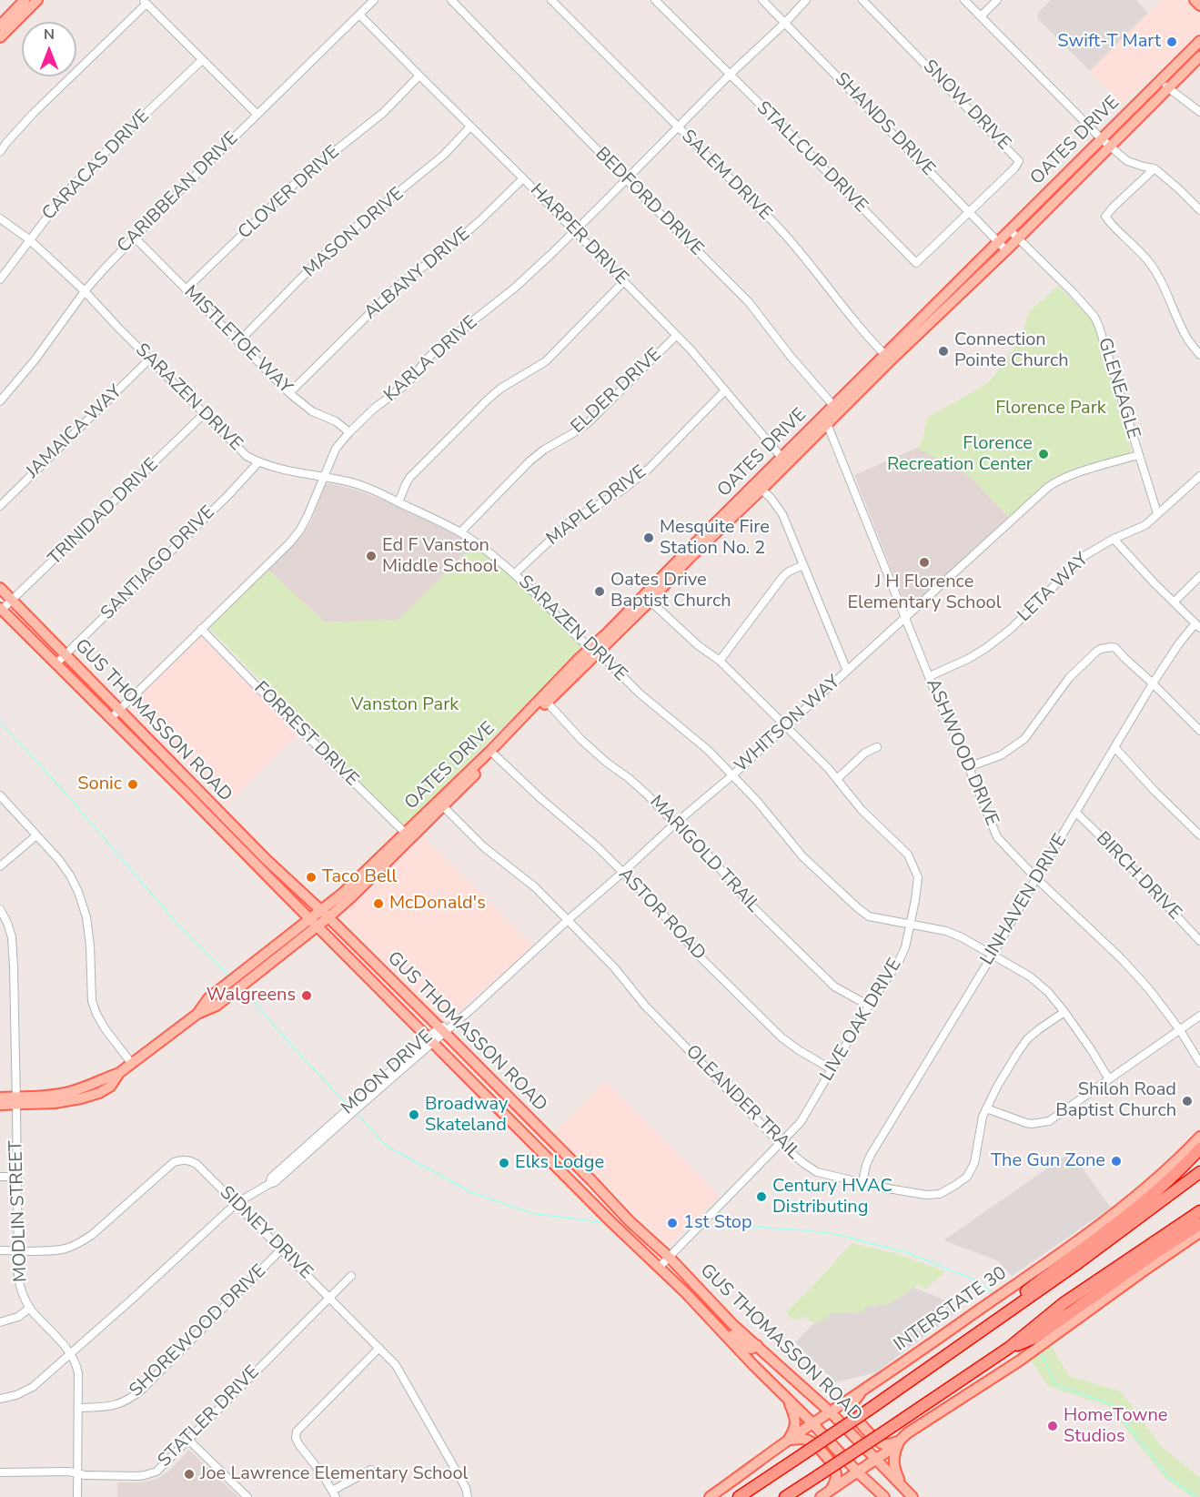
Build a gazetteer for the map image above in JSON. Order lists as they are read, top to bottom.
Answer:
{
  "streets": {
    "main road": ["OATES DRIVE", "GUS THOMASSON ROAD", "INTERSTATE 30"],
    "street": [
      "SNOW DRIVE",
      "SHANDS DRIVE",
      "STALLCUP DRIVE",
      "CARACAS DRIVE",
      "SALEM DRIVE",
      "CARIBBEAN DRIVE",
      "CLOVER DRIVE",
      "BEDFORD DRIVE",
      "MASON DRIVE",
      "HARPER DRIVE",
      "ALBANY DRIVE",
      "MISTLETOE WAY",
      "KARLA DRIVE",
      "GLENEAGLE",
      "ELDER DRIVE",
      "SARAZEN DRIVE",
      "JAMAICA WAY",
      "MAPLE DRIVE",
      "TRINIDAD DRIVE",
      "SANTIAGO DRIVE",
      "LETA WAY",
      "WHITSON WAY",
      "FORREST DRIVE",
      "ASHWOOD DRIVE",
      "MARIGOLD TRAIL",
      "BIRCH DRIVE",
      "LINHAVEN DRIVE",
      "ASTOR ROAD",
      "LIVE OAK DRIVE",
      "MOON DRIVE",
      "OLEANDER TRAIL",
      "MODLIN STREET",
      "SIDNEY DRIVE",
      "SHOREWOOD DRIVE",
      "STATLER DRIVE"
    ]
  },
  "crossings": [
    ["SNOW DRIVE", "SHANDS DRIVE"],
    ["SNOW DRIVE", "STALLCUP DRIVE"],
    ["SHANDS DRIVE", "OATES DRIVE"],
    ["SHANDS DRIVE", "STALLCUP DRIVE"],
    ["SHANDS DRIVE", "KARLA DRIVE"],
    ["OATES DRIVE", "SALEM DRIVE"],
    ["OATES DRIVE", "BEDFORD DRIVE"],
    ["OATES DRIVE", "HARPER DRIVE"],
    ["OATES DRIVE", "GLENEAGLE"],
    ["OATES DRIVE", "SARAZEN DRIVE"],
    ["OATES DRIVE", "GUS THOMASSON ROAD"],
    ["OATES DRIVE", "FORREST DRIVE"],
    ["OATES DRIVE", "ASHWOOD DRIVE"],
    ["OATES DRIVE", "MARIGOLD TRAIL"],
    ["OATES DRIVE", "ASTOR ROAD"],
    ["OATES DRIVE", "LIVE OAK DRIVE"],
    ["OATES DRIVE", "OLEANDER TRAIL"],
    ["OATES DRIVE", "MODLIN STREET"],
    ["STALLCUP DRIVE", "KARLA DRIVE"],
    ["CARACAS DRIVE", "SARAZEN DRIVE"],
    ["SALEM DRIVE", "KARLA DRIVE"],
    ["CARIBBEAN DRIVE", "HARPER DRIVE"],
    ["CARIBBEAN DRIVE", "MISTLETOE WAY"],
    ["CARIBBEAN DRIVE", "SARAZEN DRIVE"],
    ["CLOVER DRIVE", "HARPER DRIVE"],
    ["CLOVER DRIVE", "MISTLETOE WAY"],
    ["BEDFORD DRIVE", "KARLA DRIVE"],
    ["MASON DRIVE", "HARPER DRIVE"],
    ["MASON DRIVE", "MISTLETOE WAY"],
    ["HARPER DRIVE", "ALBANY DRIVE"],
    ["HARPER DRIVE", "KARLA DRIVE"],
    ["HARPER DRIVE", "ELDER DRIVE"],
    ["HARPER DRIVE", "MAPLE DRIVE"],
    ["ALBANY DRIVE", "MISTLETOE WAY"],
    ["MISTLETOE WAY", "KARLA DRIVE"],
    ["KARLA DRIVE", "SARAZEN DRIVE"],
    ["KARLA DRIVE", "GUS THOMASSON ROAD"],
    ["KARLA DRIVE", "FORREST DRIVE"],
    ["GLENEAGLE", "LETA WAY"],
    ["GLENEAGLE", "WHITSON WAY"],
    ["ELDER DRIVE", "SARAZEN DRIVE"],
    ["SARAZEN DRIVE", "JAMAICA WAY"],
    ["SARAZEN DRIVE", "MAPLE DRIVE"],
    ["SARAZEN DRIVE", "TRINIDAD DRIVE"],
    ["SARAZEN DRIVE", "SANTIAGO DRIVE"],
    ["SARAZEN DRIVE", "WHITSON WAY"],
    ["SARAZEN DRIVE", "LINHAVEN DRIVE"],
    ["SARAZEN DRIVE", "LIVE OAK DRIVE"],
    ["SARAZEN DRIVE", "OLEANDER TRAIL"],
    ["TRINIDAD DRIVE", "GUS THOMASSON ROAD"],
    ["SANTIAGO DRIVE", "GUS THOMASSON ROAD"],
    ["LETA WAY", "ASHWOOD DRIVE"],
    ["GUS THOMASSON ROAD", "LIVE OAK DRIVE"],
    ["GUS THOMASSON ROAD", "MOON DRIVE"],
    ["GUS THOMASSON ROAD", "INTERSTATE 30"],
    ["WHITSON WAY", "ASHWOOD DRIVE"],
    ["WHITSON WAY", "MARIGOLD TRAIL"],
    ["WHITSON WAY", "ASTOR ROAD"],
    ["WHITSON WAY", "LIVE OAK DRIVE"],
    ["WHITSON WAY", "MOON DRIVE"],
    ["WHITSON WAY", "OLEANDER TRAIL"],
    ["ASHWOOD DRIVE", "LINHAVEN DRIVE"],
    ["MARIGOLD TRAIL", "LIVE OAK DRIVE"],
    ["BIRCH DRIVE", "LINHAVEN DRIVE"],
    ["LINHAVEN DRIVE", "OLEANDER TRAIL"],
    ["ASTOR ROAD", "LIVE OAK DRIVE"],
    ["LIVE OAK DRIVE", "OLEANDER TRAIL"],
    ["MOON DRIVE", "MODLIN STREET"],
    ["MOON DRIVE", "SIDNEY DRIVE"],
    ["MODLIN STREET", "SIDNEY DRIVE"],
    ["MODLIN STREET", "SHOREWOOD DRIVE"],
    ["MODLIN STREET", "STATLER DRIVE"],
    ["SIDNEY DRIVE", "SHOREWOOD DRIVE"],
    ["SIDNEY DRIVE", "STATLER DRIVE"]
  ],
  "parks": ["Florence Park", "Vanston Park"],
  "places": [
    "Swift-T Mart",
    "Connection Pointe Church",
    "Florence Recreation Center",
    "Mesquite Fire Station No. 2",
    "Ed F Vanston Middle School",
    "J H Florence Elementary School",
    "Oates Drive Baptist Church",
    "Sonic",
    "Taco Bell",
    "McDonald's",
    "Walgreens",
    "Shiloh Road Baptist Church",
    "Broadway Skateland",
    "The Gun Zone",
    "Elks Lodge",
    "Century HVAC Distributing",
    "1st Stop",
    "HomeTowne Studios",
    "Joe Lawrence Elementary School"
  ],
  "north": "top"
}
